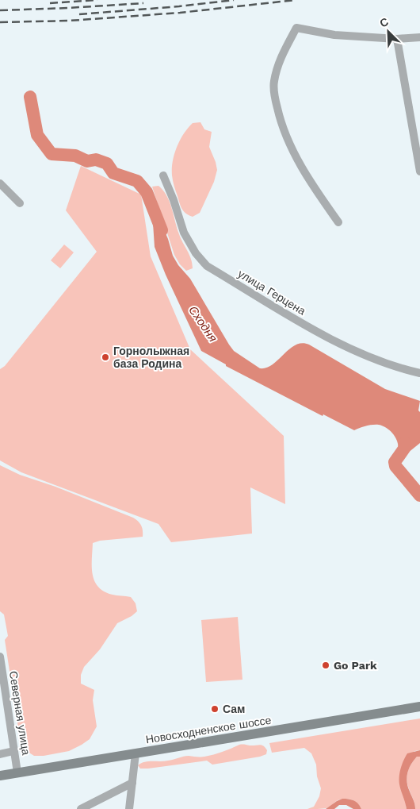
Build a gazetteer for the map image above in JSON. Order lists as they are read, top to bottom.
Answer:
{
  "streets": {
    "main road": ["Новосходненское шоссе"],
    "street": ["улица Герцена", "Северная улица"]
  },
  "crossings": [
    ["Северная улица", "Новосходненское шоссе"]
  ],
  "water": ["Сходня"],
  "places": ["Горнолыжная база Родина", "Go Park", "Сам"],
  "north": "top left"
}
